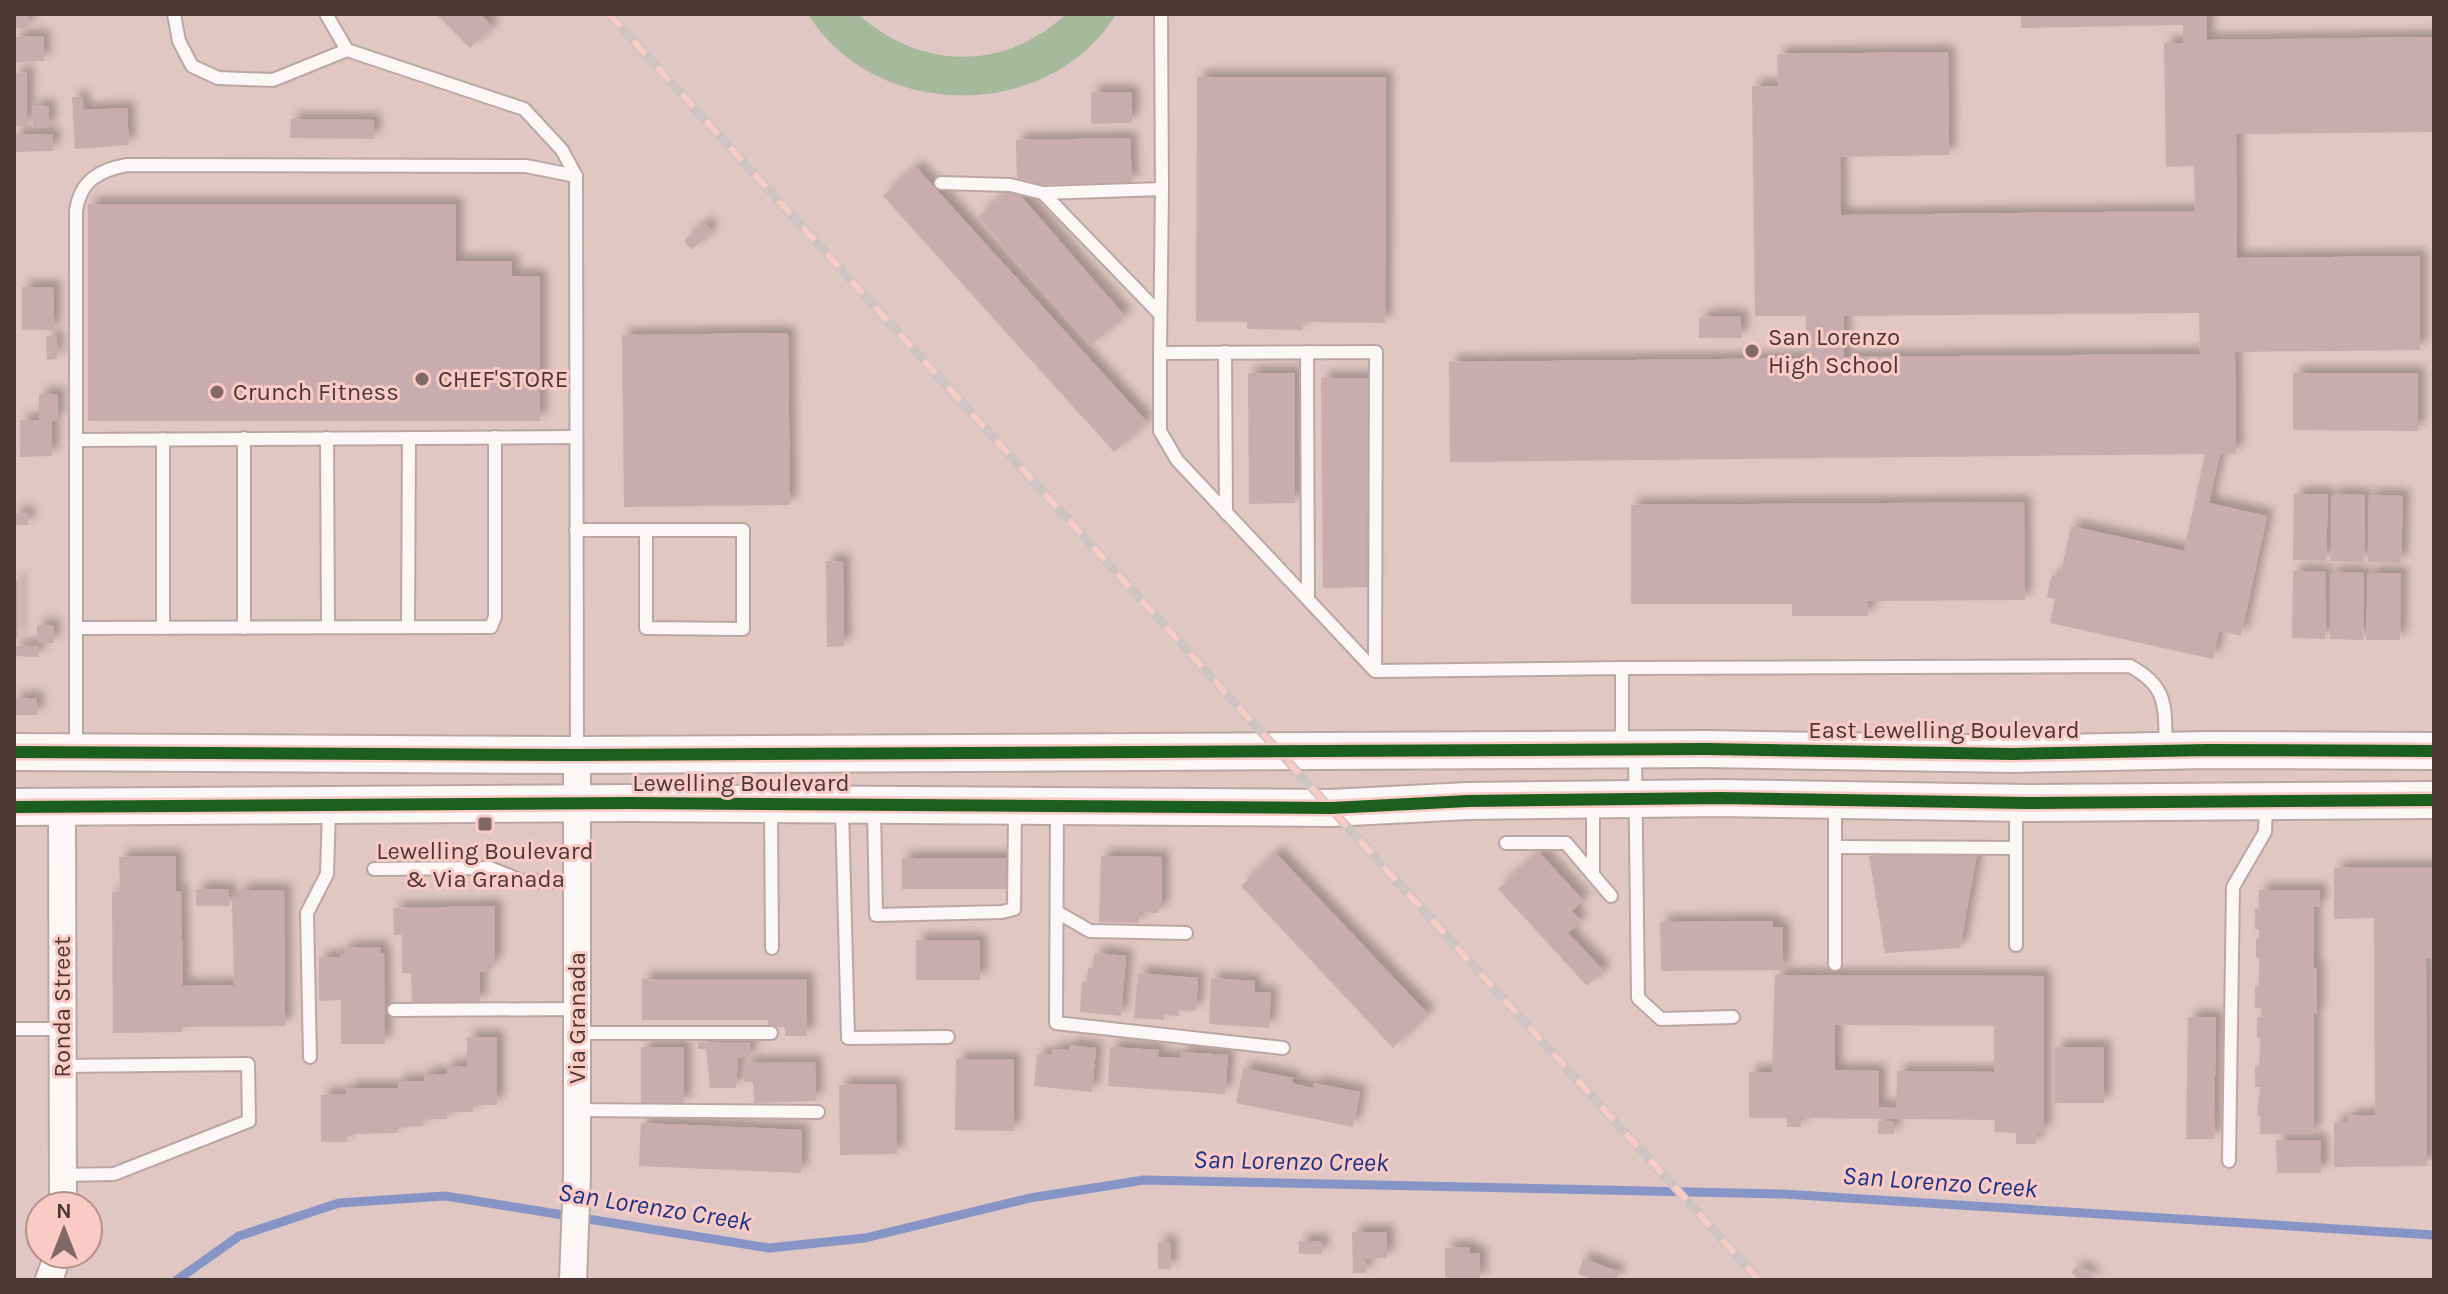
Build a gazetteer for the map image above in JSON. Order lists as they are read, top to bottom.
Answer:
{
  "streets": {
    "main road": ["East Lewelling Boulevard", "Lewelling Boulevard"],
    "street": ["Ronda Street", "Via Granada"]
  },
  "crossings": [
    ["East Lewelling Boulevard", "Lewelling Boulevard"],
    ["Lewelling Boulevard", "Ronda Street"],
    ["Lewelling Boulevard", "Via Granada"]
  ],
  "water": ["San Lorenzo Creek"],
  "places": {
    "other": ["San Lorenzo High School", "CHEF'STORE", "Crunch Fitness"],
    "transit": ["Lewelling Boulevard & Via Granada"]
  },
  "north": "top"
}
